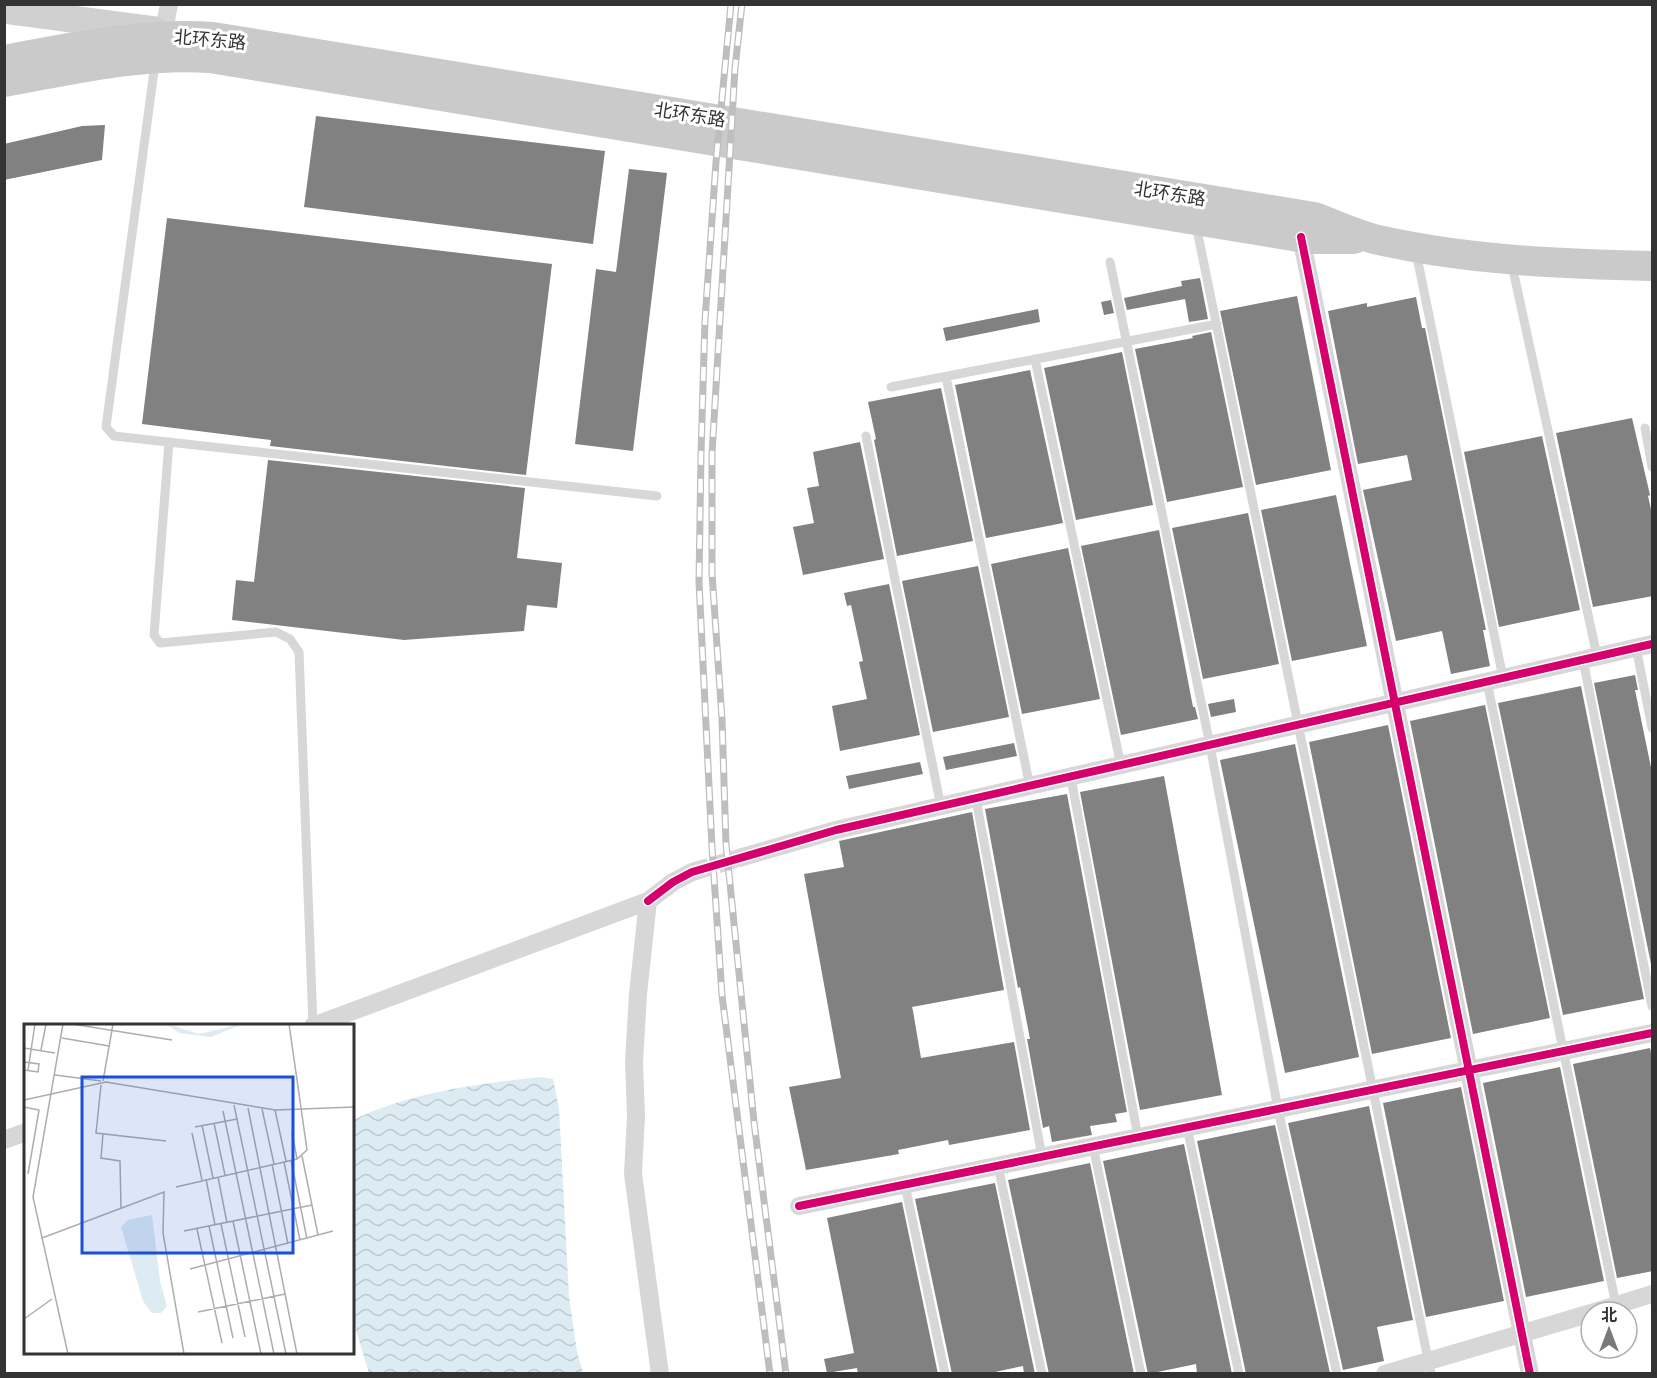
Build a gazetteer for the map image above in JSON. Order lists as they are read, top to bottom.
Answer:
{
  "streets": {
    "main road": ["北环东路"]
  },
  "north": "top"
}
